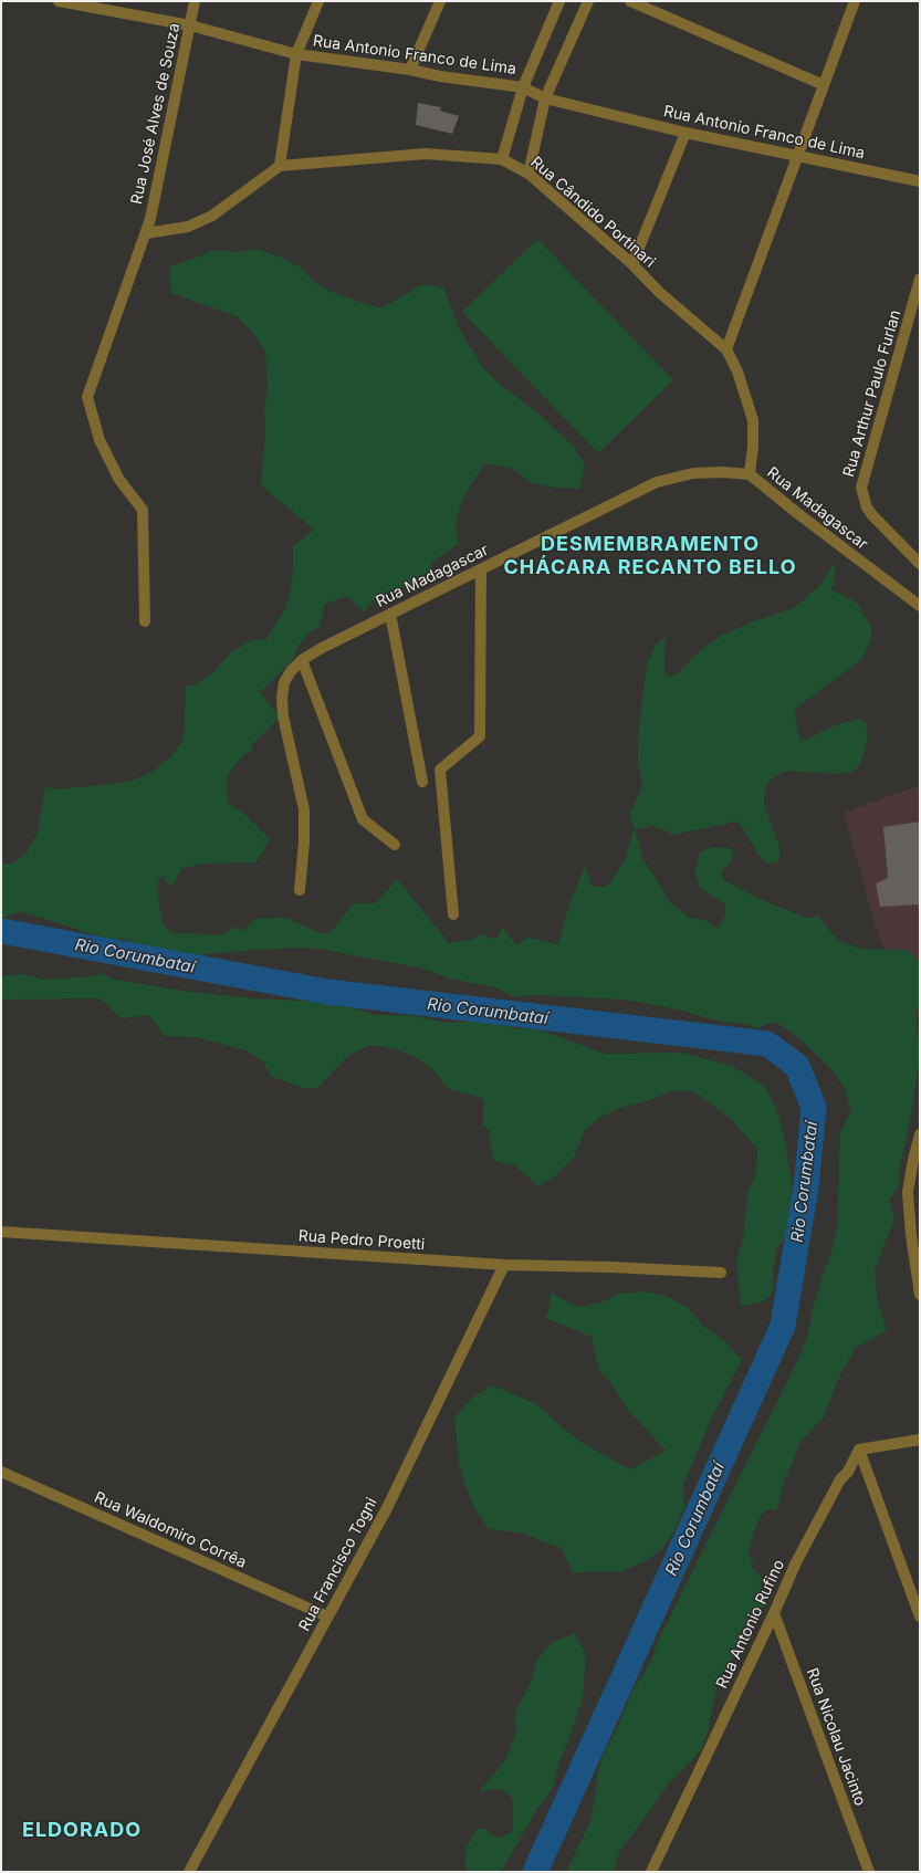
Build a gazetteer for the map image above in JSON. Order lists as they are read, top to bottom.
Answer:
{
  "streets": {
    "street": [
      "Rua Antonio Franco de Lima",
      "Rua José Alves de Souza",
      "Rua Cândido Portinari",
      "Rua Arthur Paulo Furlan",
      "Rua Madagascar",
      "Rua Pedro Proetti",
      "Rua Waldomiro Corrêa",
      "Rua Francisco Togni",
      "Rua Antonio Rufino",
      "Rua Nicolau Jacinto"
    ]
  },
  "crossings": [
    ["Rua Antonio Franco de Lima", "Rua José Alves de Souza"],
    ["Rua Cândido Portinari", "Rua Madagascar"],
    ["Rua Pedro Proetti", "Rua Francisco Togni"],
    ["Rua Waldomiro Corrêa", "Rua Francisco Togni"],
    ["Rua Antonio Rufino", "Rua Nicolau Jacinto"]
  ],
  "districts": ["DESMEMBRAMENTO CHÁCARA RECANTO BELLO", "ELDORADO"],
  "water": ["Rio Corumbataí"]
}
